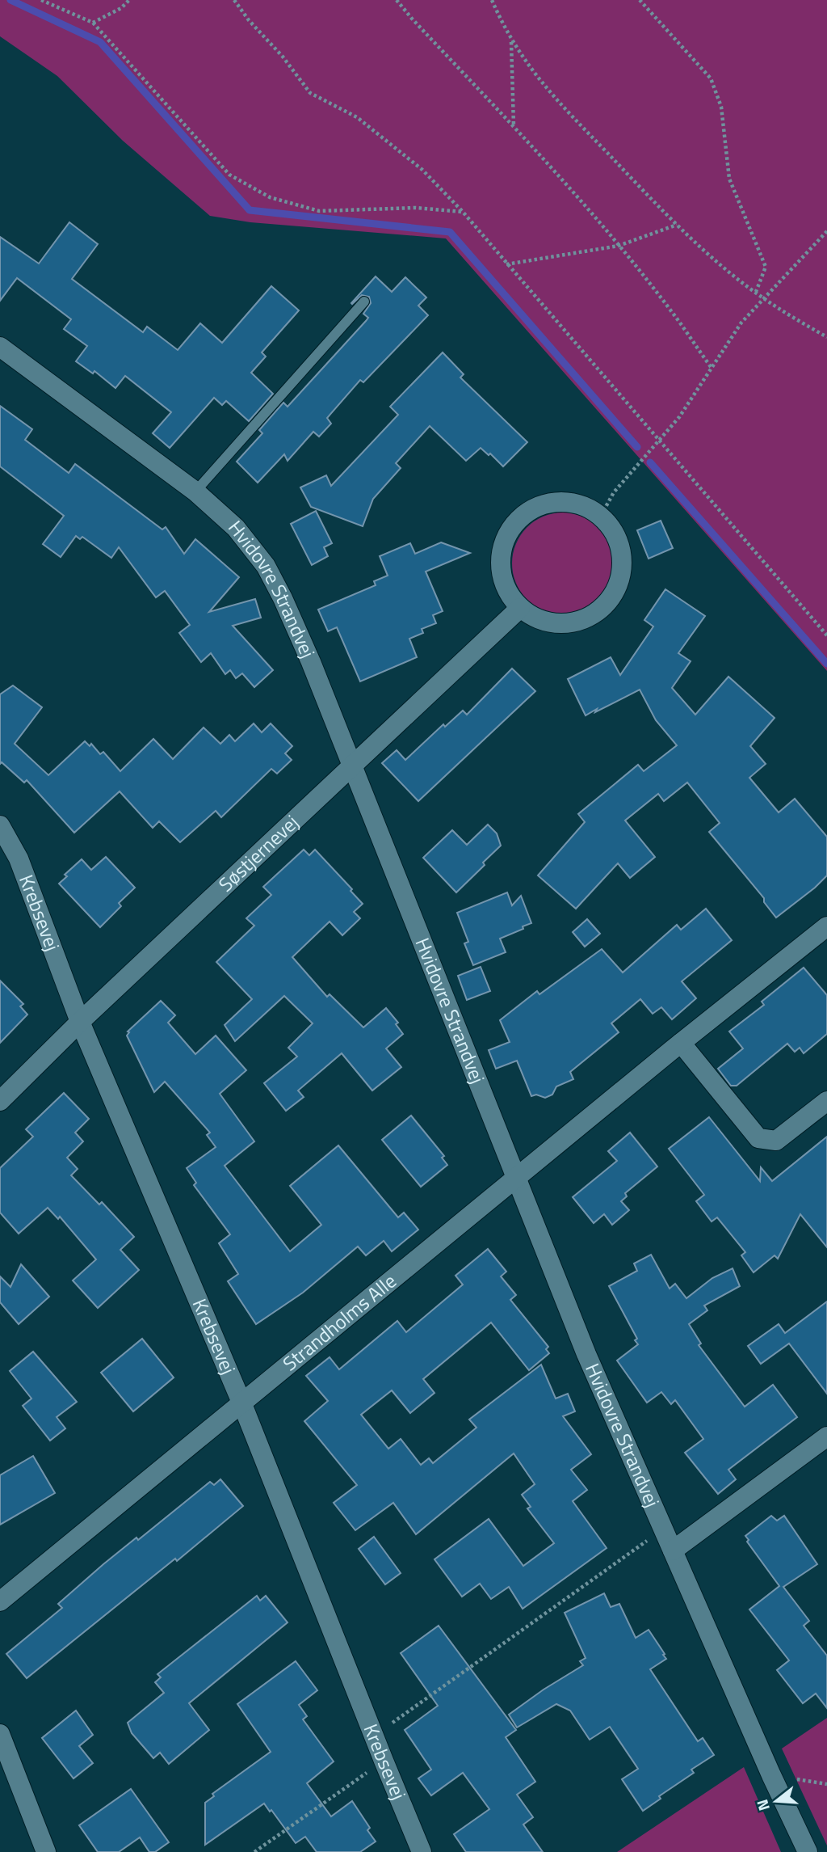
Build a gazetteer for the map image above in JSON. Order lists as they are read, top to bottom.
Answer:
{
  "streets": {
    "street": [
      "Hvidovre Strandvej",
      "Søstjernevej",
      "Krebsevej",
      "Strandholms Alle"
    ]
  },
  "crossings": [
    ["Hvidovre Strandvej", "Søstjernevej"],
    ["Hvidovre Strandvej", "Strandholms Alle"],
    ["Søstjernevej", "Krebsevej"],
    ["Krebsevej", "Strandholms Alle"]
  ],
  "north": "left"
}
